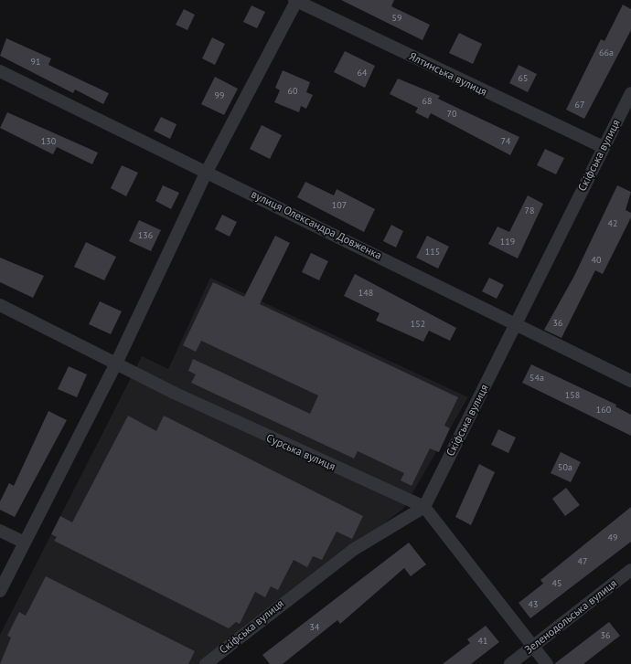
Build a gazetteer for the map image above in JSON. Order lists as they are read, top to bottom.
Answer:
{
  "streets": {
    "street": [
      "Ялтинська вулиця",
      "Скіфська вулиця",
      "вулиця Олександра Довженка",
      "Сурська вулиця",
      "Зеленодольська вулиця"
    ]
  },
  "crossings": [
    ["Ялтинська вулиця", "Скіфська вулиця"],
    ["Скіфська вулиця", "вулиця Олександра Довженка"],
    ["Скіфська вулиця", "Сурська вулиця"],
    ["Сурська вулиця", "Зеленодольська вулиця"]
  ],
  "house_numbers": [
    "59",
    "66а",
    "91",
    "64",
    "65",
    "60",
    "99",
    "68",
    "67",
    "70",
    "130",
    "74",
    "107",
    "78",
    "42",
    "136",
    "119",
    "115",
    "40",
    "148",
    "36",
    "152",
    "54а",
    "158",
    "160",
    "50а",
    "49",
    "47",
    "45",
    "43",
    "34",
    "36",
    "41"
  ]
}
